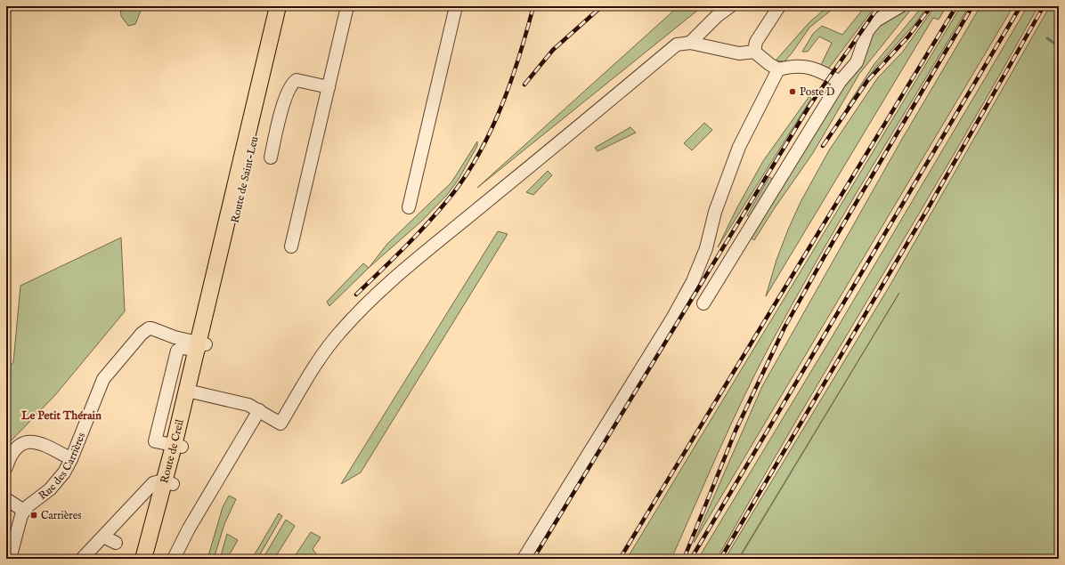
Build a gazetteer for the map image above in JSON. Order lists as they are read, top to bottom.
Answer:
{
  "streets": {
    "main road": ["Route de Saint-Leu", "Route de Creil"],
    "street": ["Rue des Carrières"]
  },
  "crossings": [
    ["Route de Saint-Leu", "Route de Creil"],
    ["Route de Saint-Leu", "Rue des Carrières"],
    ["Route de Creil", "Rue des Carrières"]
  ],
  "districts": ["Le Petit Thérain"],
  "places": {
    "other": ["Poste D"],
    "transit": ["Carrières"]
  }
}
